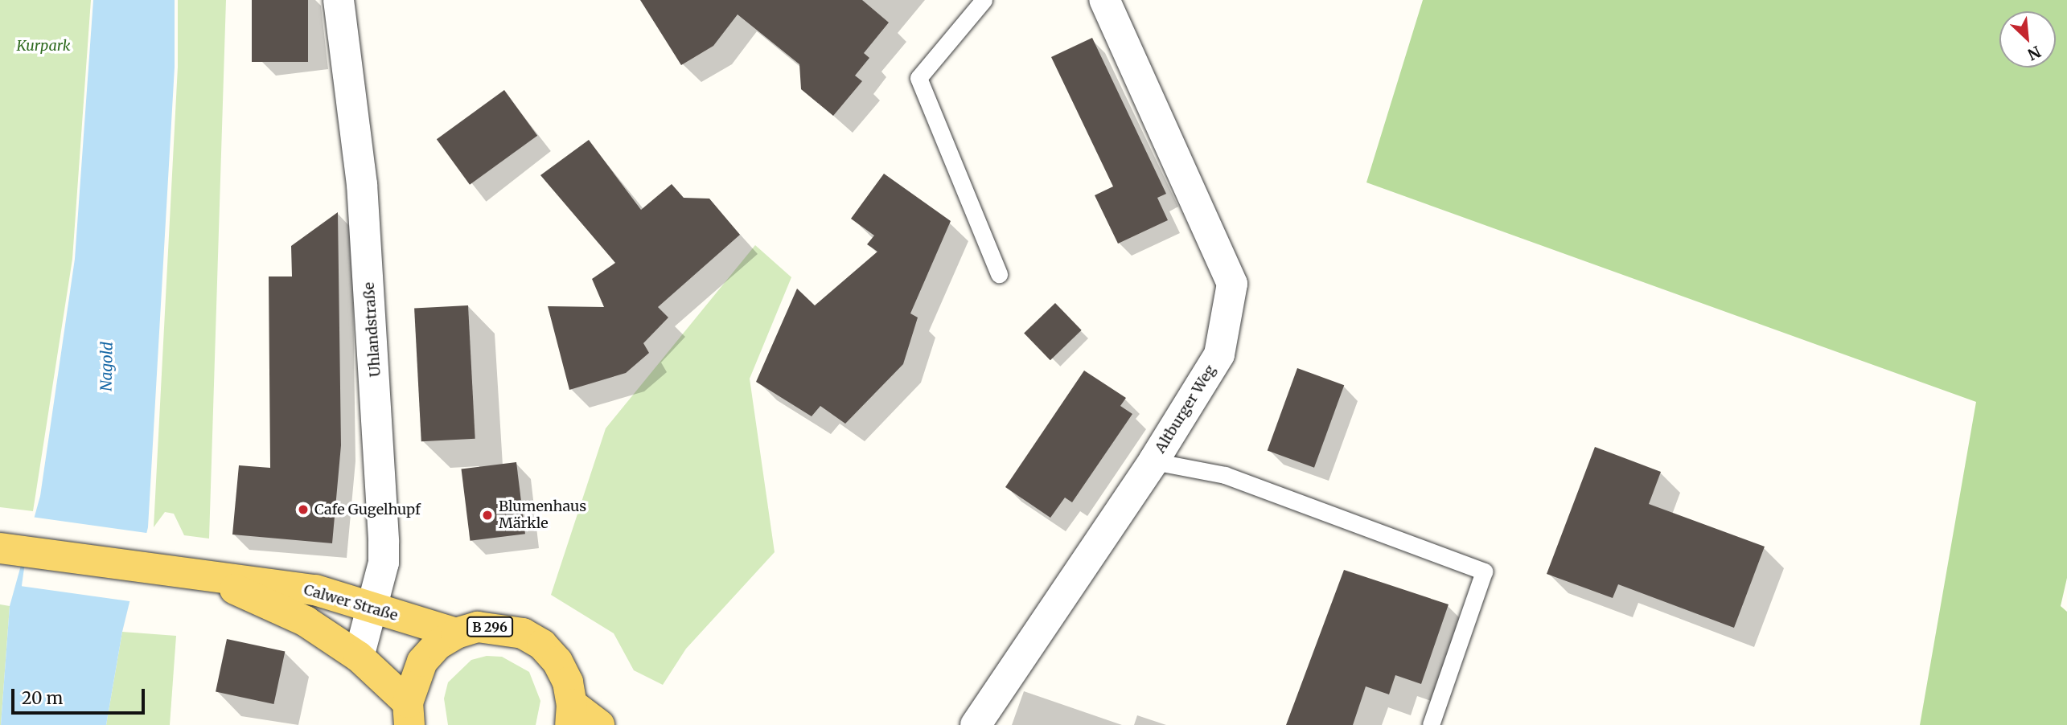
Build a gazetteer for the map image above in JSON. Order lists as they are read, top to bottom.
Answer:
{
  "streets": {
    "main road": ["Calwer Straße", "B 296"],
    "street": ["Uhlandstraße", "Altburger Weg"]
  },
  "crossings": [
    ["Uhlandstraße", "Calwer Straße"],
    ["Calwer Straße", "B 296"]
  ],
  "water": ["Nagold"],
  "parks": ["Kurpark"],
  "places": ["Cafe Gugelhupf", "Blumenhaus Märkle"],
  "scale_bar": "20 m",
  "north": "bottom right"
}
